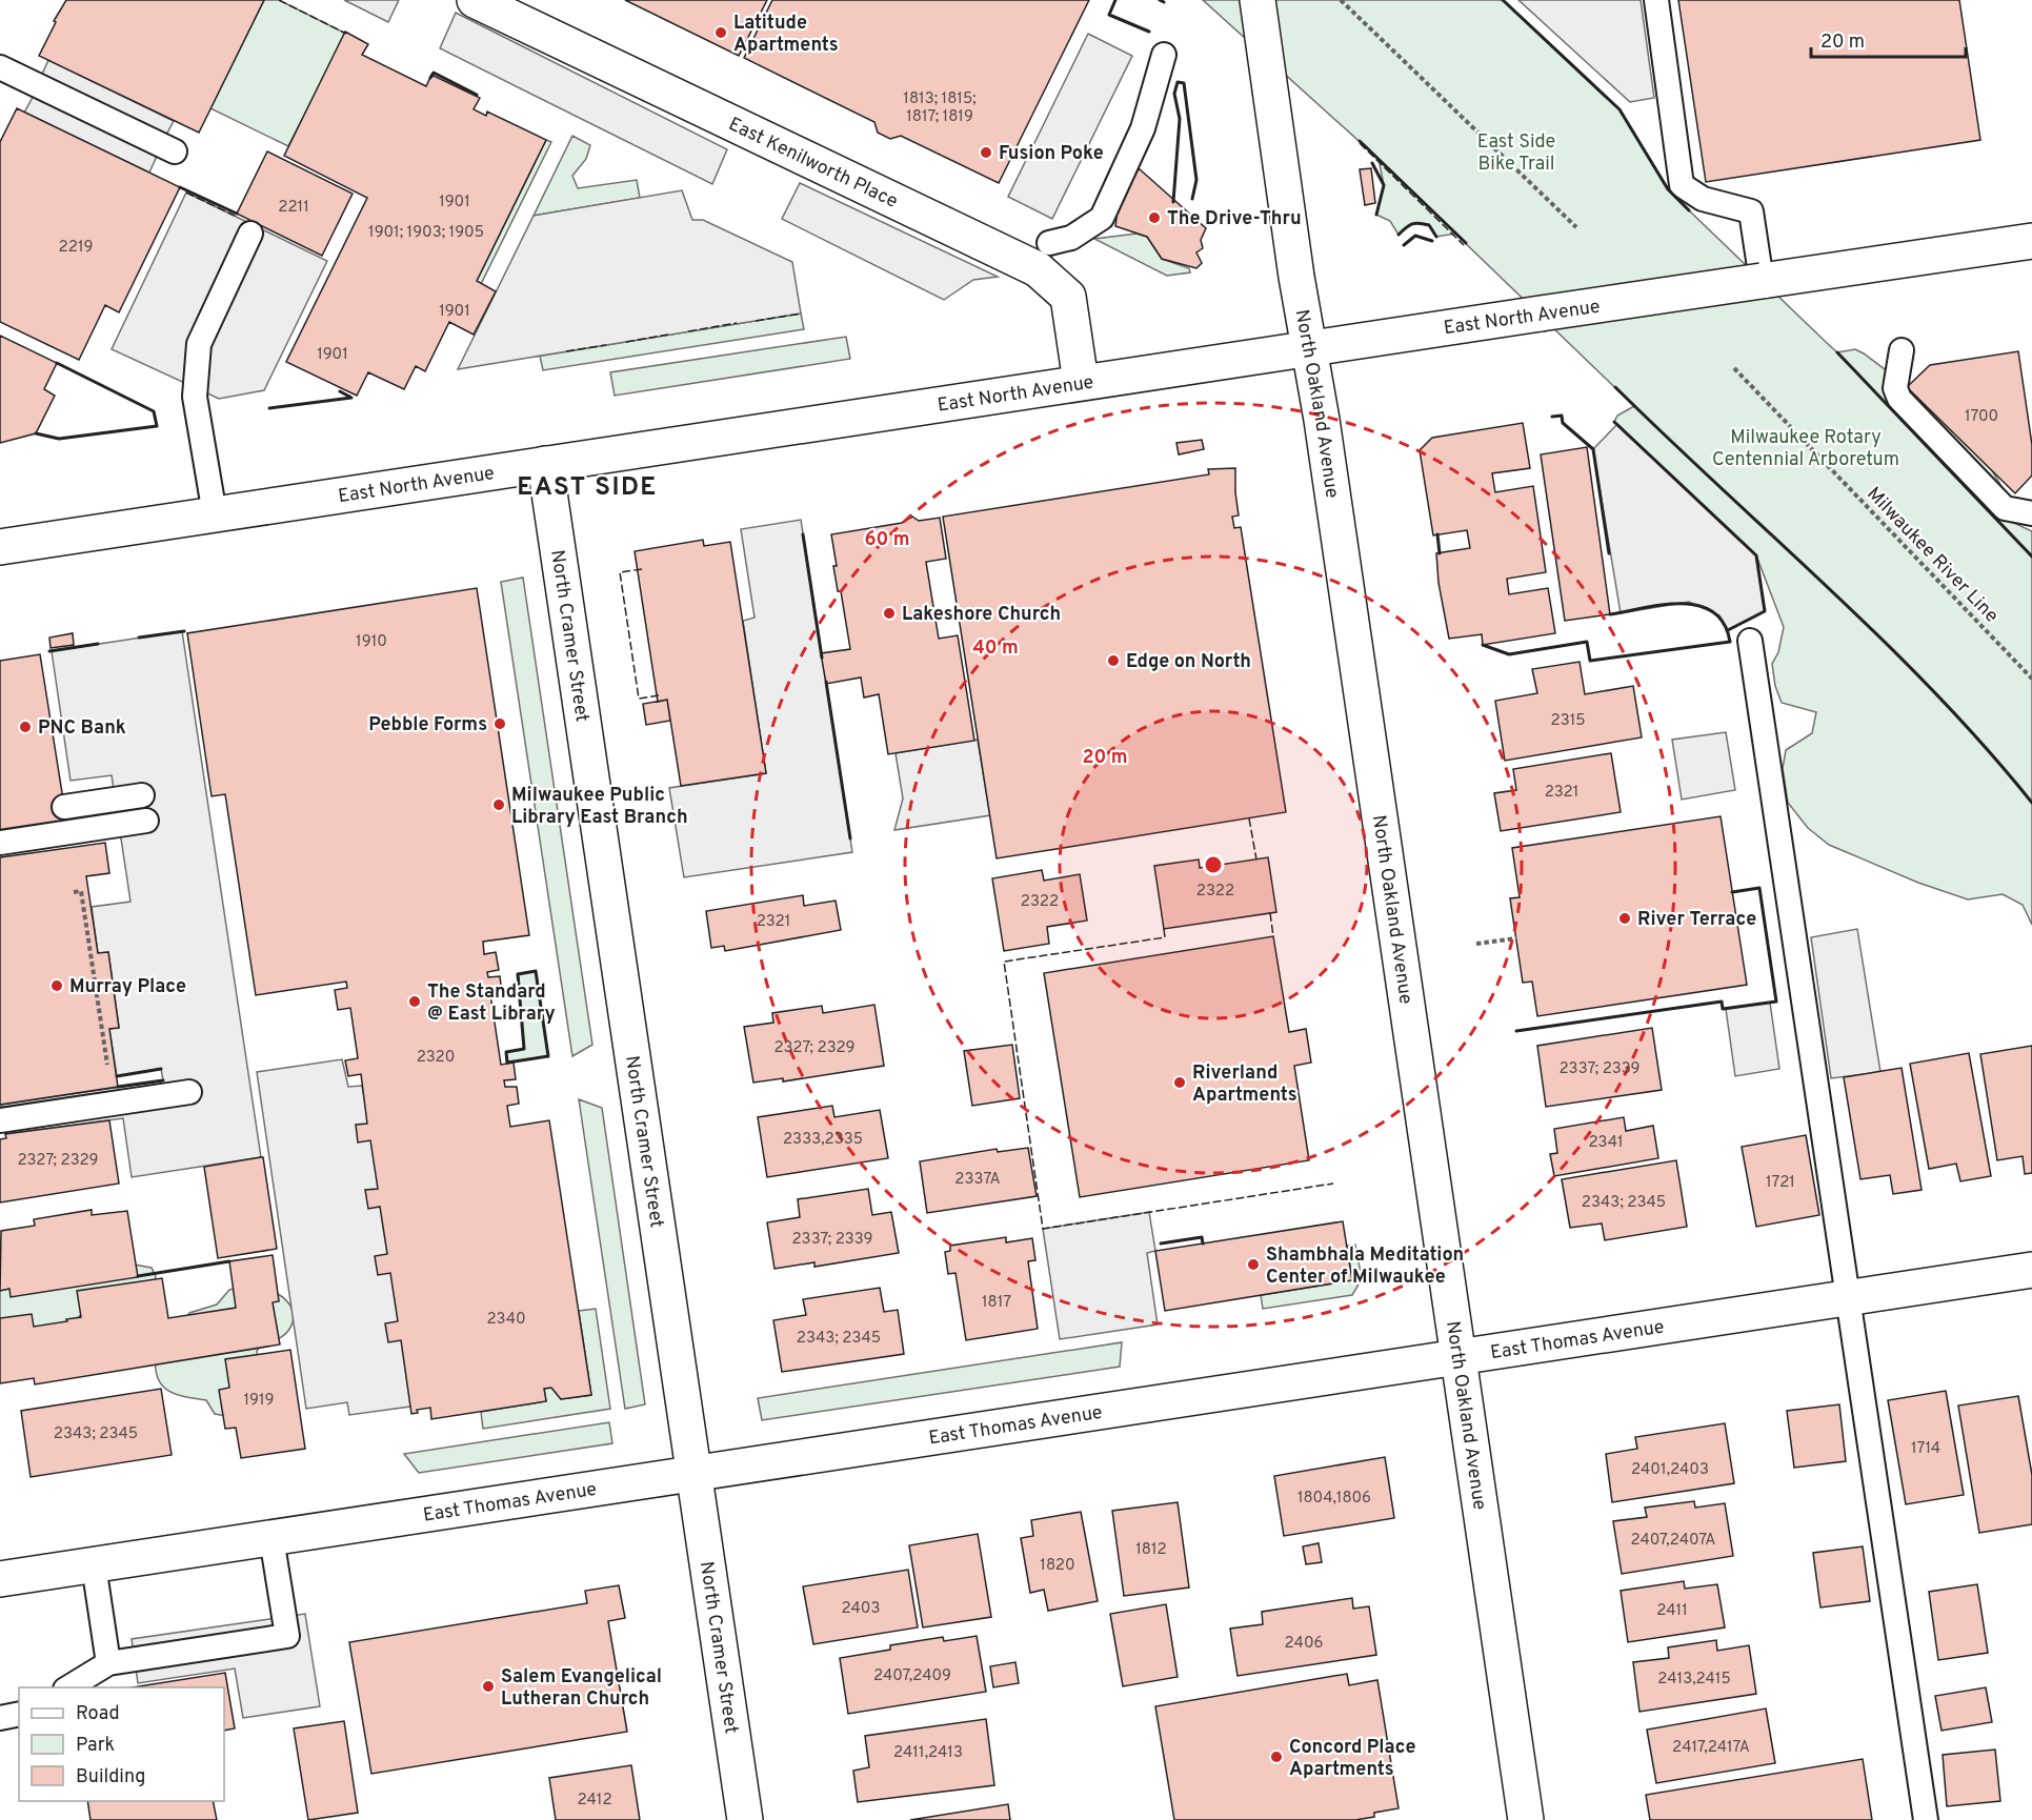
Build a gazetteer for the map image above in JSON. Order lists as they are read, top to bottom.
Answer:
{
  "streets": {
    "street": [
      "East Kenilworth Place",
      "East North Avenue",
      "North Oakland Avenue",
      "North Cramer Street",
      "East Thomas Avenue"
    ],
    "path": ["Milwaukee River Line"]
  },
  "crossings": [
    ["East Kenilworth Place", "East North Avenue"],
    ["East North Avenue", "North Oakland Avenue"],
    ["East North Avenue", "North Cramer Street"],
    ["North Oakland Avenue", "East Thomas Avenue"],
    ["North Cramer Street", "East Thomas Avenue"]
  ],
  "districts": ["EAST SIDE"],
  "parks": ["East Side Bike Trail", "Milwaukee Rotary Centennial Arboretum"],
  "places": [
    "Latitude Apartments",
    "Fusion Poke",
    "The Drive-Thru",
    "Lakeshore Church",
    "Edge on North",
    "Pebble Forms",
    "PNC Bank",
    "Milwaukee Public Library East Branch",
    "River Terrace",
    "Murray Place",
    "The Standard @ East Library",
    "Riverland Apartments",
    "Shambhala Meditation Center of Milwaukee",
    "Salem Evangelical Lutheran Church",
    "Concord Place Apartments"
  ],
  "house_numbers": [
    "1813; 1815; 1817; 1819",
    "1901",
    "2211",
    "1901; 1903; 1905",
    "2219",
    "1901",
    "1901",
    "1700",
    "1910",
    "2315",
    "2321",
    "2322",
    "2322",
    "2321",
    "2327; 2329",
    "2320",
    "2337; 2339",
    "2333,2335",
    "2341",
    "2327; 2329",
    "2337A",
    "1721",
    "2343; 2345",
    "2337; 2339",
    "1817",
    "2340",
    "2343; 2345",
    "1919",
    "2343; 2345",
    "1714",
    "2401,2403",
    "1804,1806",
    "2407,2407A",
    "1812",
    "1820",
    "2403",
    "2411",
    "2406",
    "2407,2409",
    "2413,2415",
    "2417,2417A",
    "2411,2413",
    "2412"
  ],
  "legend": ["Road", "Park", "Building"],
  "scale_bar": "20 m",
  "rings": ["60 m", "40 m", "20 m"]
}
